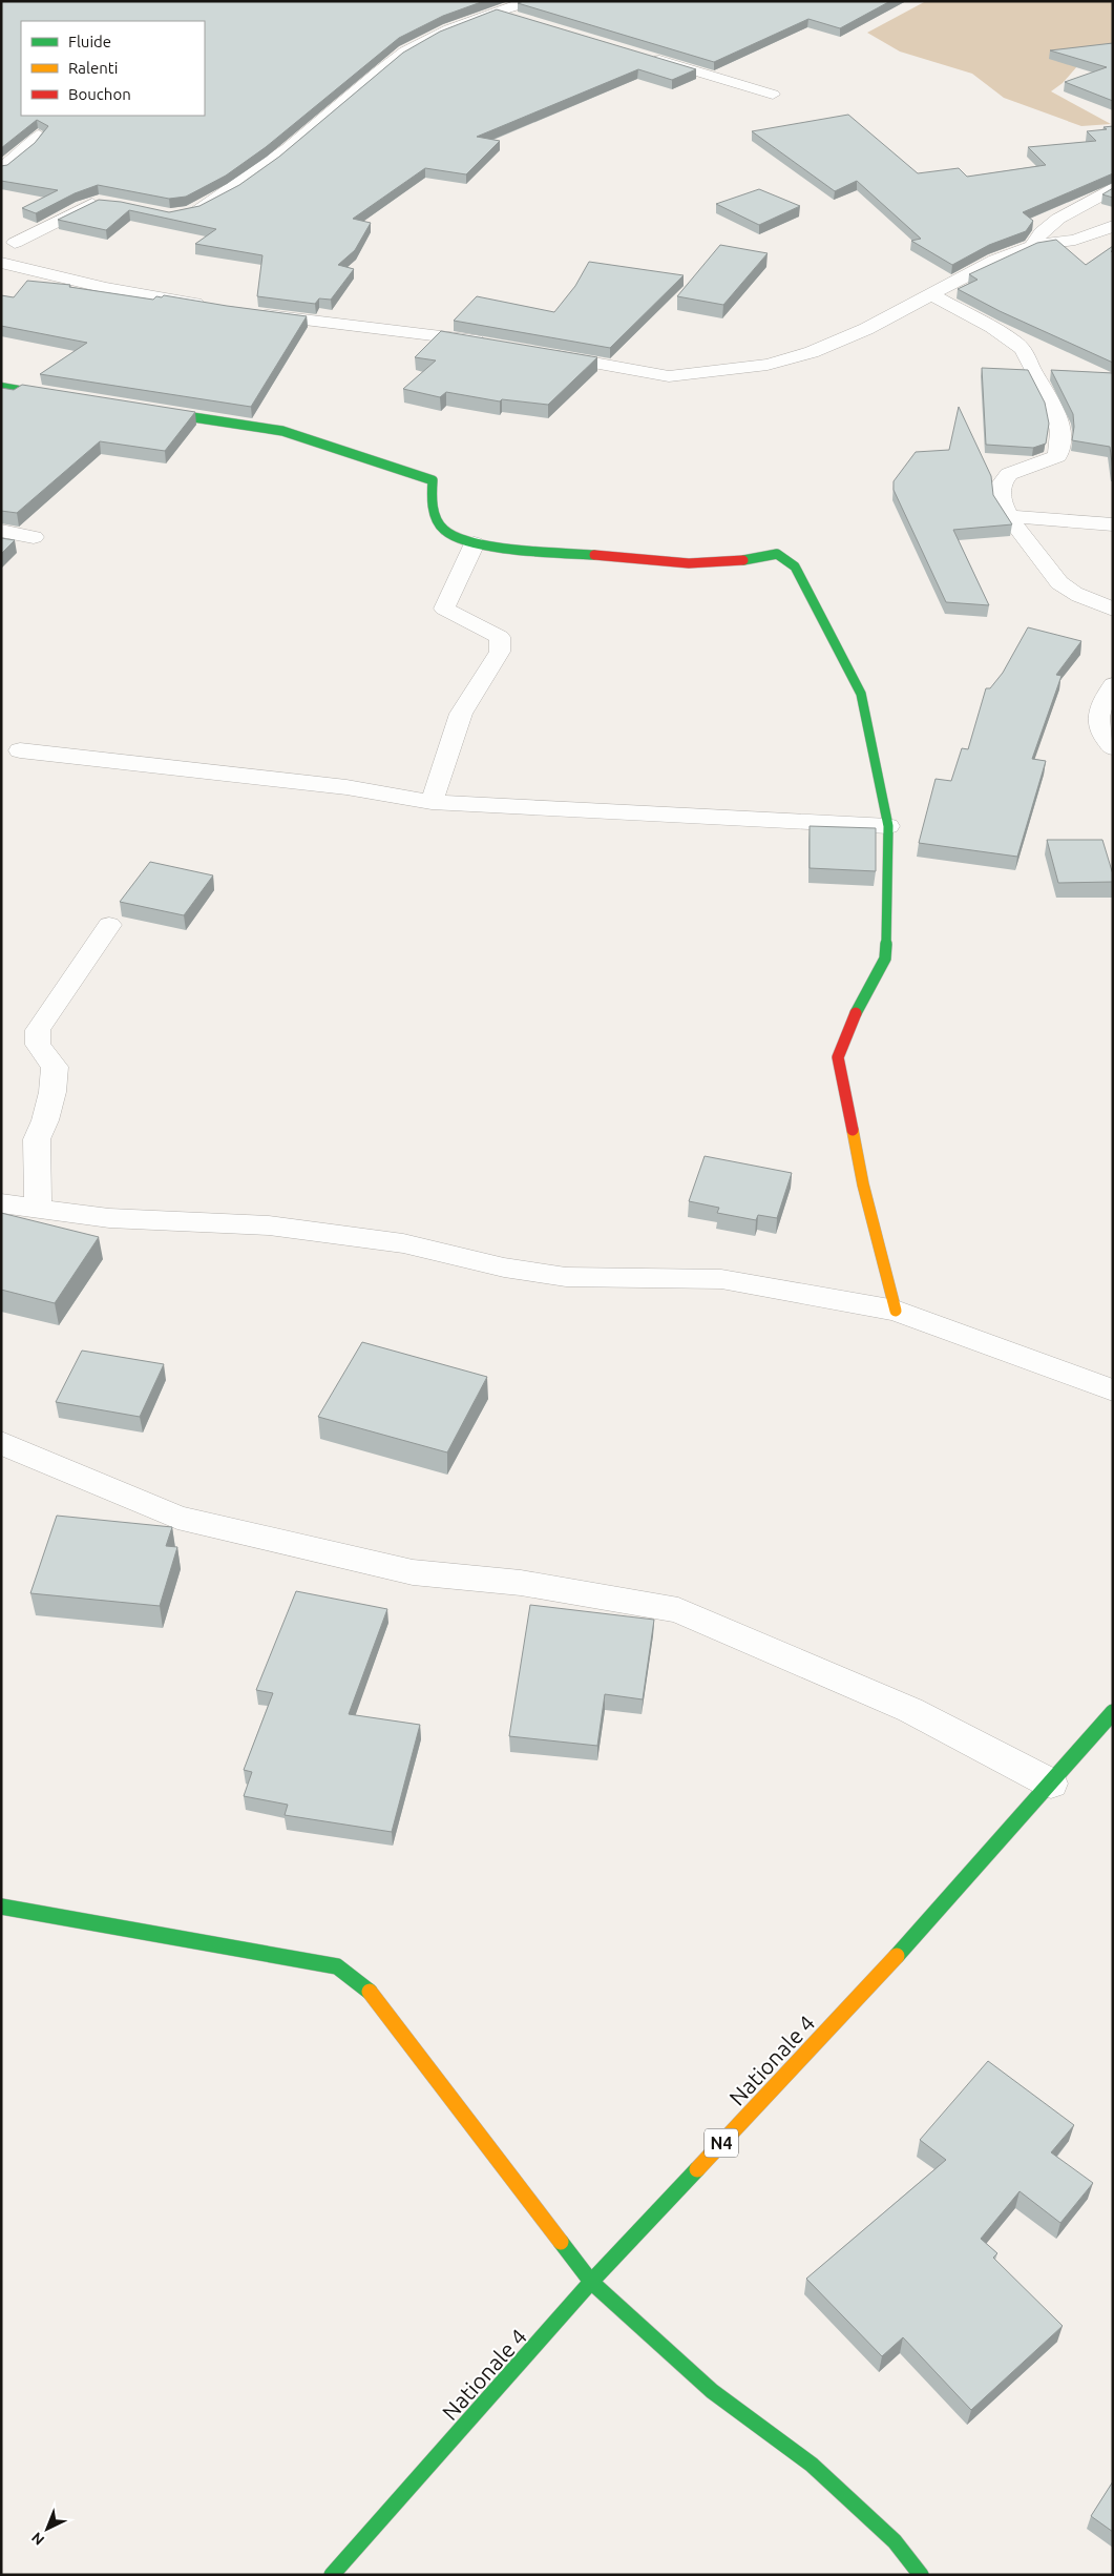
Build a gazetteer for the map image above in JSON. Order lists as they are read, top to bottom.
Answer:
{
  "streets": {
    "main road": ["Nationale 4", "N4"]
  },
  "legend": ["Fluide", "Ralenti", "Bouchon"],
  "north": "bottom left"
}
